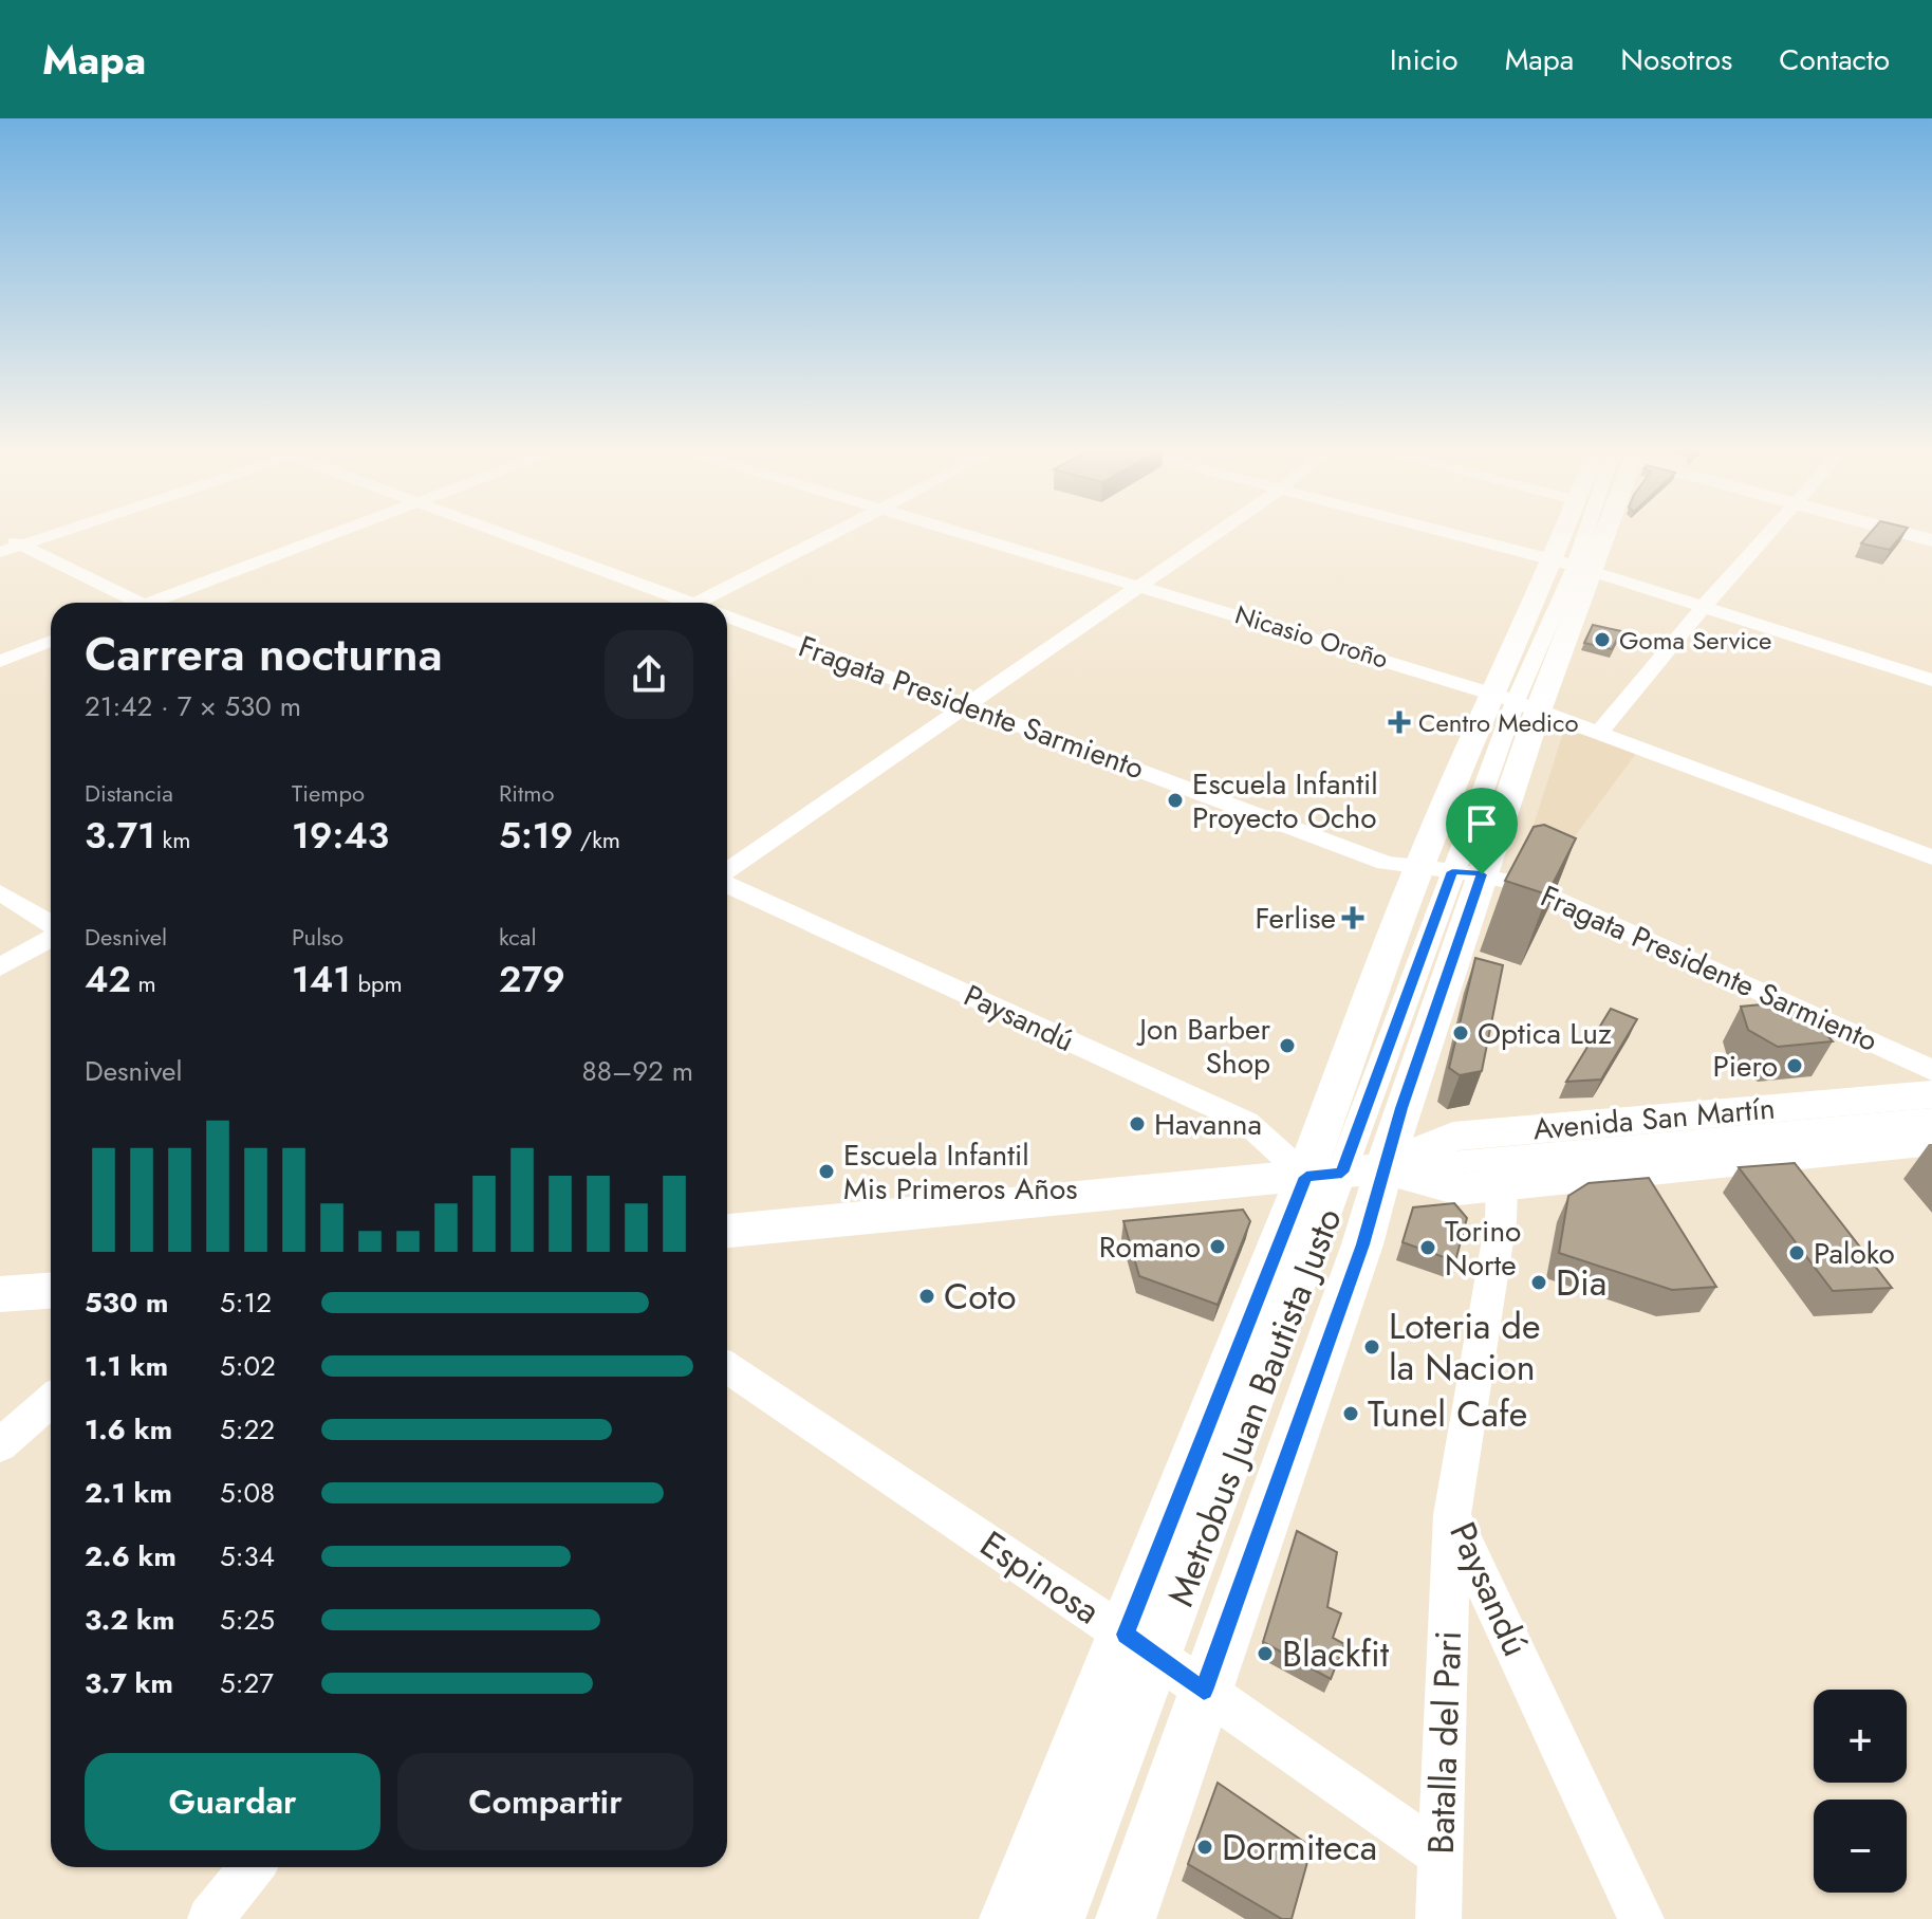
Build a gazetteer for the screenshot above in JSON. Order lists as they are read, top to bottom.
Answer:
{
  "streets": {
    "main road": ["Avenida San Martín"],
    "street": [
      "Nicasio Oroño",
      "Fragata Presidente Sarmiento",
      "Paysandú",
      "Espinosa",
      "Batalla del Pari"
    ]
  },
  "crossings": [
    ["Paysandú", "Avenida San Martín"],
    ["Paysandú", "Batalla del Pari"],
    ["Espinosa", "Batalla del Pari"]
  ],
  "places": {
    "other": [
      "Goma Service",
      "Escuela Infantil Proyecto Ocho",
      "Optica Luz",
      "Jon Barber Shop",
      "Piero",
      "Havanna",
      "Escuela Infantil Mis Primeros Años",
      "Romano",
      "Torino Norte",
      "Paloko",
      "Dia",
      "Coto",
      "Loteria de la Nacion",
      "Tunel Cafe",
      "Blackfit",
      "Dormiteca"
    ],
    "health": ["Centro Medico", "Ferlise"]
  },
  "page": {
    "header": "Mapa",
    "nav": [
      "Inicio",
      "Mapa",
      "Nosotros",
      "Contacto"
    ],
    "heading": ["Carrera nocturna", "21:42 · 7 × 530 m"],
    "stats": [
      ["Distancia", "3.71 km"],
      ["Tiempo", "19:43"],
      ["Ritmo", "5:19 /km"],
      ["Desnivel", "42 m"],
      ["Pulso", "141 bpm"],
      ["kcal", "279"]
    ],
    "chart": ["Desnivel", "88–92 m"],
    "list": [
      {
        "name": "530 m",
        "note": "5:12"
      },
      {
        "name": "1.1 km",
        "note": "5:02"
      },
      {
        "name": "1.6 km",
        "note": "5:22"
      },
      {
        "name": "2.1 km",
        "note": "5:08"
      },
      {
        "name": "2.6 km",
        "note": "5:34"
      },
      {
        "name": "3.2 km",
        "note": "5:25"
      },
      {
        "name": "3.7 km",
        "note": "5:27"
      }
    ],
    "map_buttons": ["+", "−"],
    "buttons": ["Guardar", "Compartir"]
  }
}
